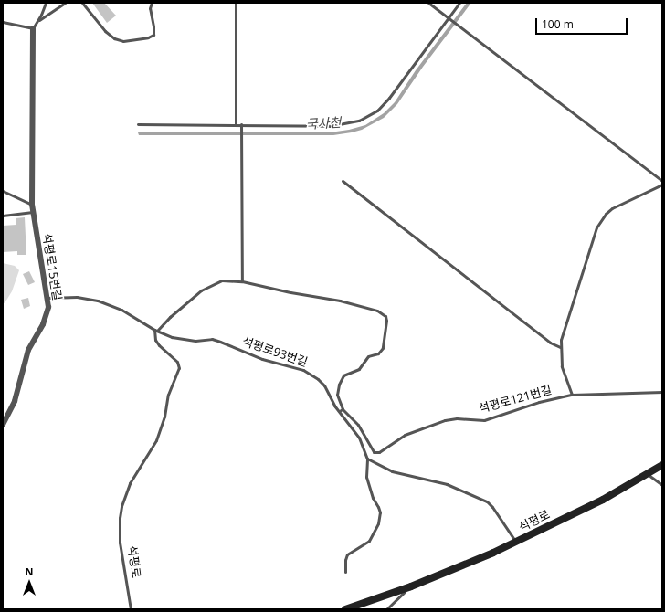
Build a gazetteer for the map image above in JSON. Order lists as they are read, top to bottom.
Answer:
{
  "streets": {
    "street": ["석평로15번길", "석평로"],
    "lane": ["석평로93번길", "석평로121번길"]
  },
  "crossings": [
    ["석평로15번길", "석평로93번길"],
    ["석평로93번길", "석평로"]
  ],
  "water": ["국사천"],
  "scale_bar": "100 m",
  "north": "top"
}
